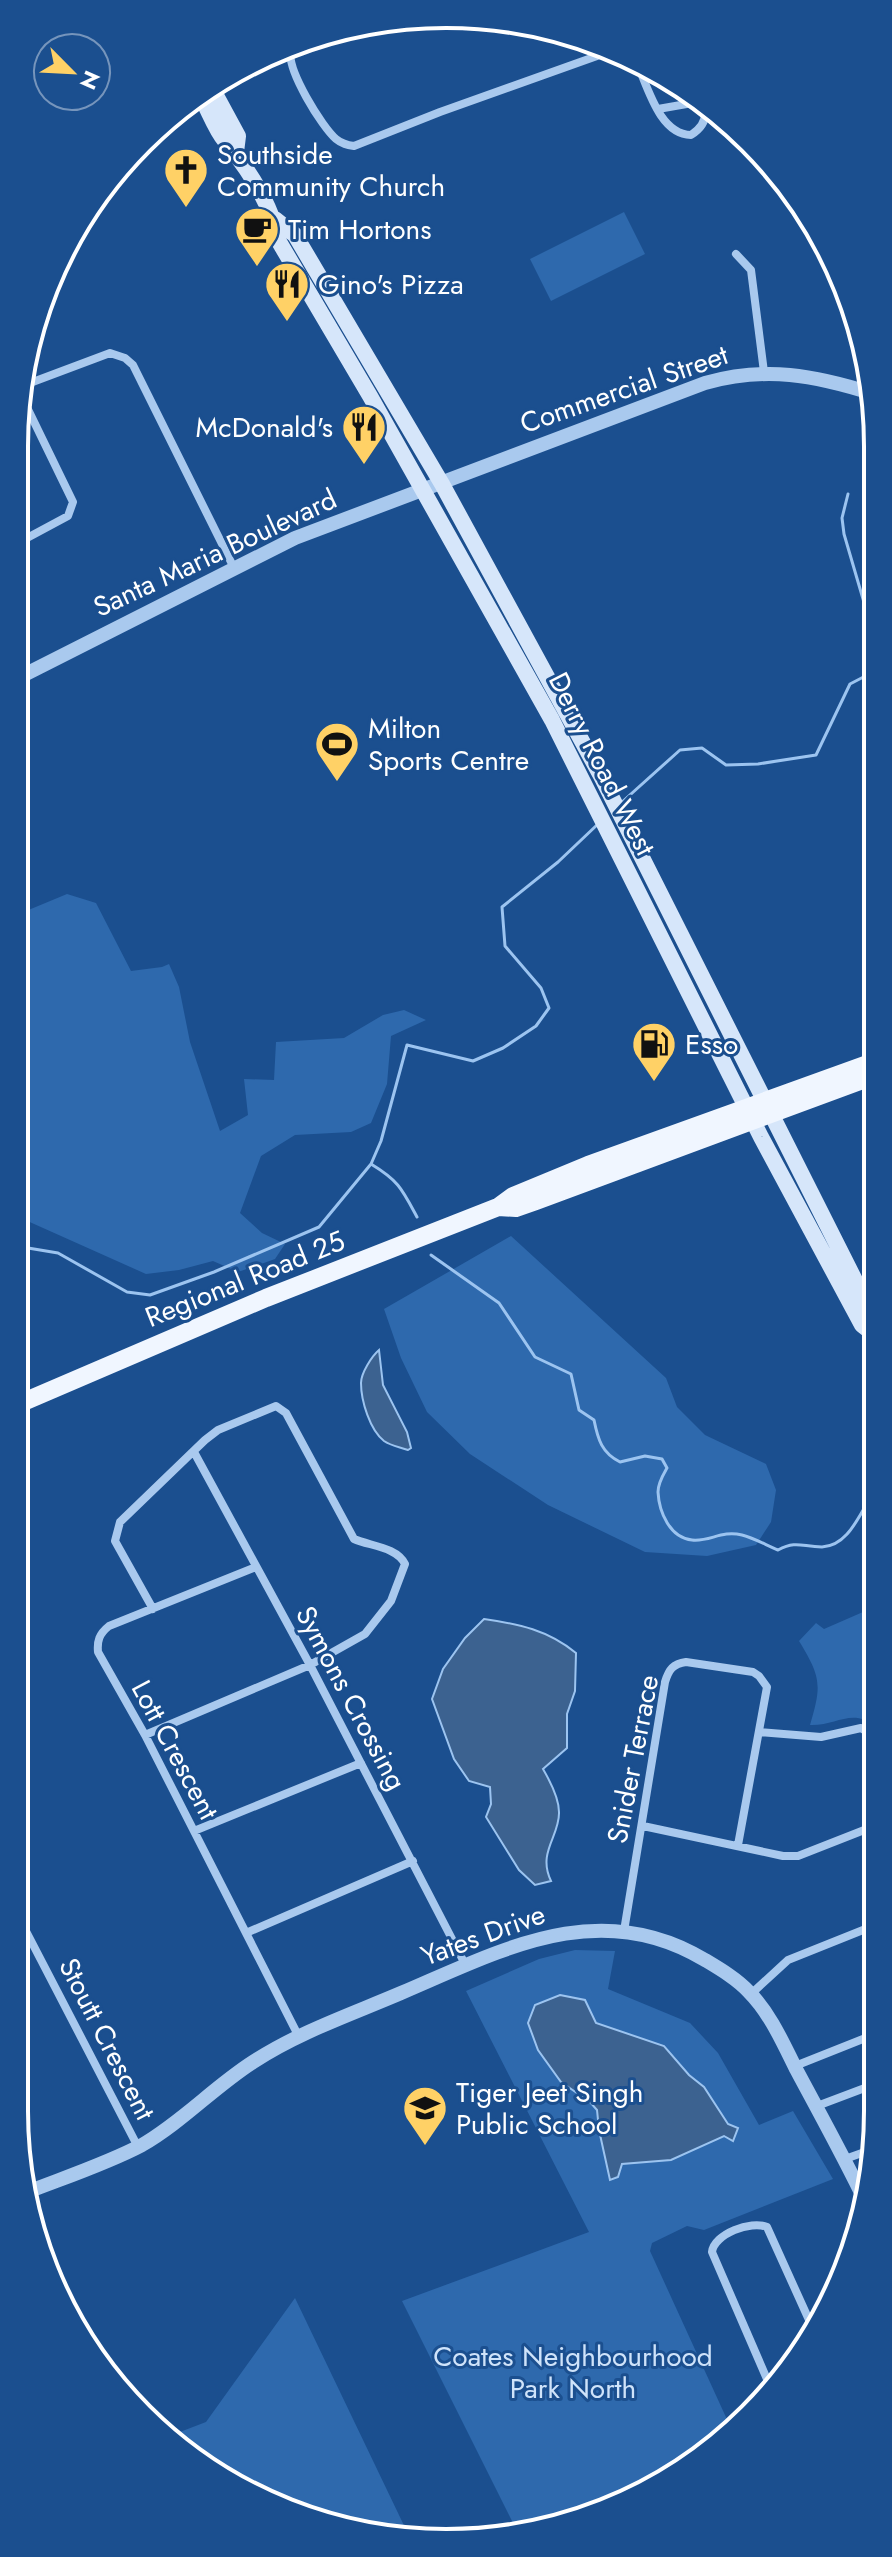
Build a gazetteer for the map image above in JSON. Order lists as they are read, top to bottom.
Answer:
{
  "streets": {
    "main road": ["Derry Road West", "Regional Road 25"],
    "street": [
      "Commercial Street",
      "Santa Maria Boulevard",
      "Symons Crossing",
      "Lott Crescent",
      "Snider Terrace",
      "Yates Drive",
      "Stoutt Crescent"
    ]
  },
  "crossings": [
    ["Commercial Street", "Santa Maria Boulevard"],
    ["Commercial Street", "Derry Road West"],
    ["Santa Maria Boulevard", "Derry Road West"],
    ["Derry Road West", "Regional Road 25"],
    ["Symons Crossing", "Lott Crescent"],
    ["Symons Crossing", "Yates Drive"],
    ["Lott Crescent", "Yates Drive"],
    ["Snider Terrace", "Yates Drive"],
    ["Yates Drive", "Stoutt Crescent"]
  ],
  "parks": ["Coates Neighbourhood Park North"],
  "places": {
    "church": ["Southside Community Church"],
    "cafe": ["Tim Hortons"],
    "restaurant": ["Gino's Pizza", "McDonald's"],
    "sports": ["Milton Sports Centre"],
    "fuel station": ["Esso"],
    "school or university": ["Tiger Jeet Singh Public School"]
  },
  "north": "bottom right"
}
